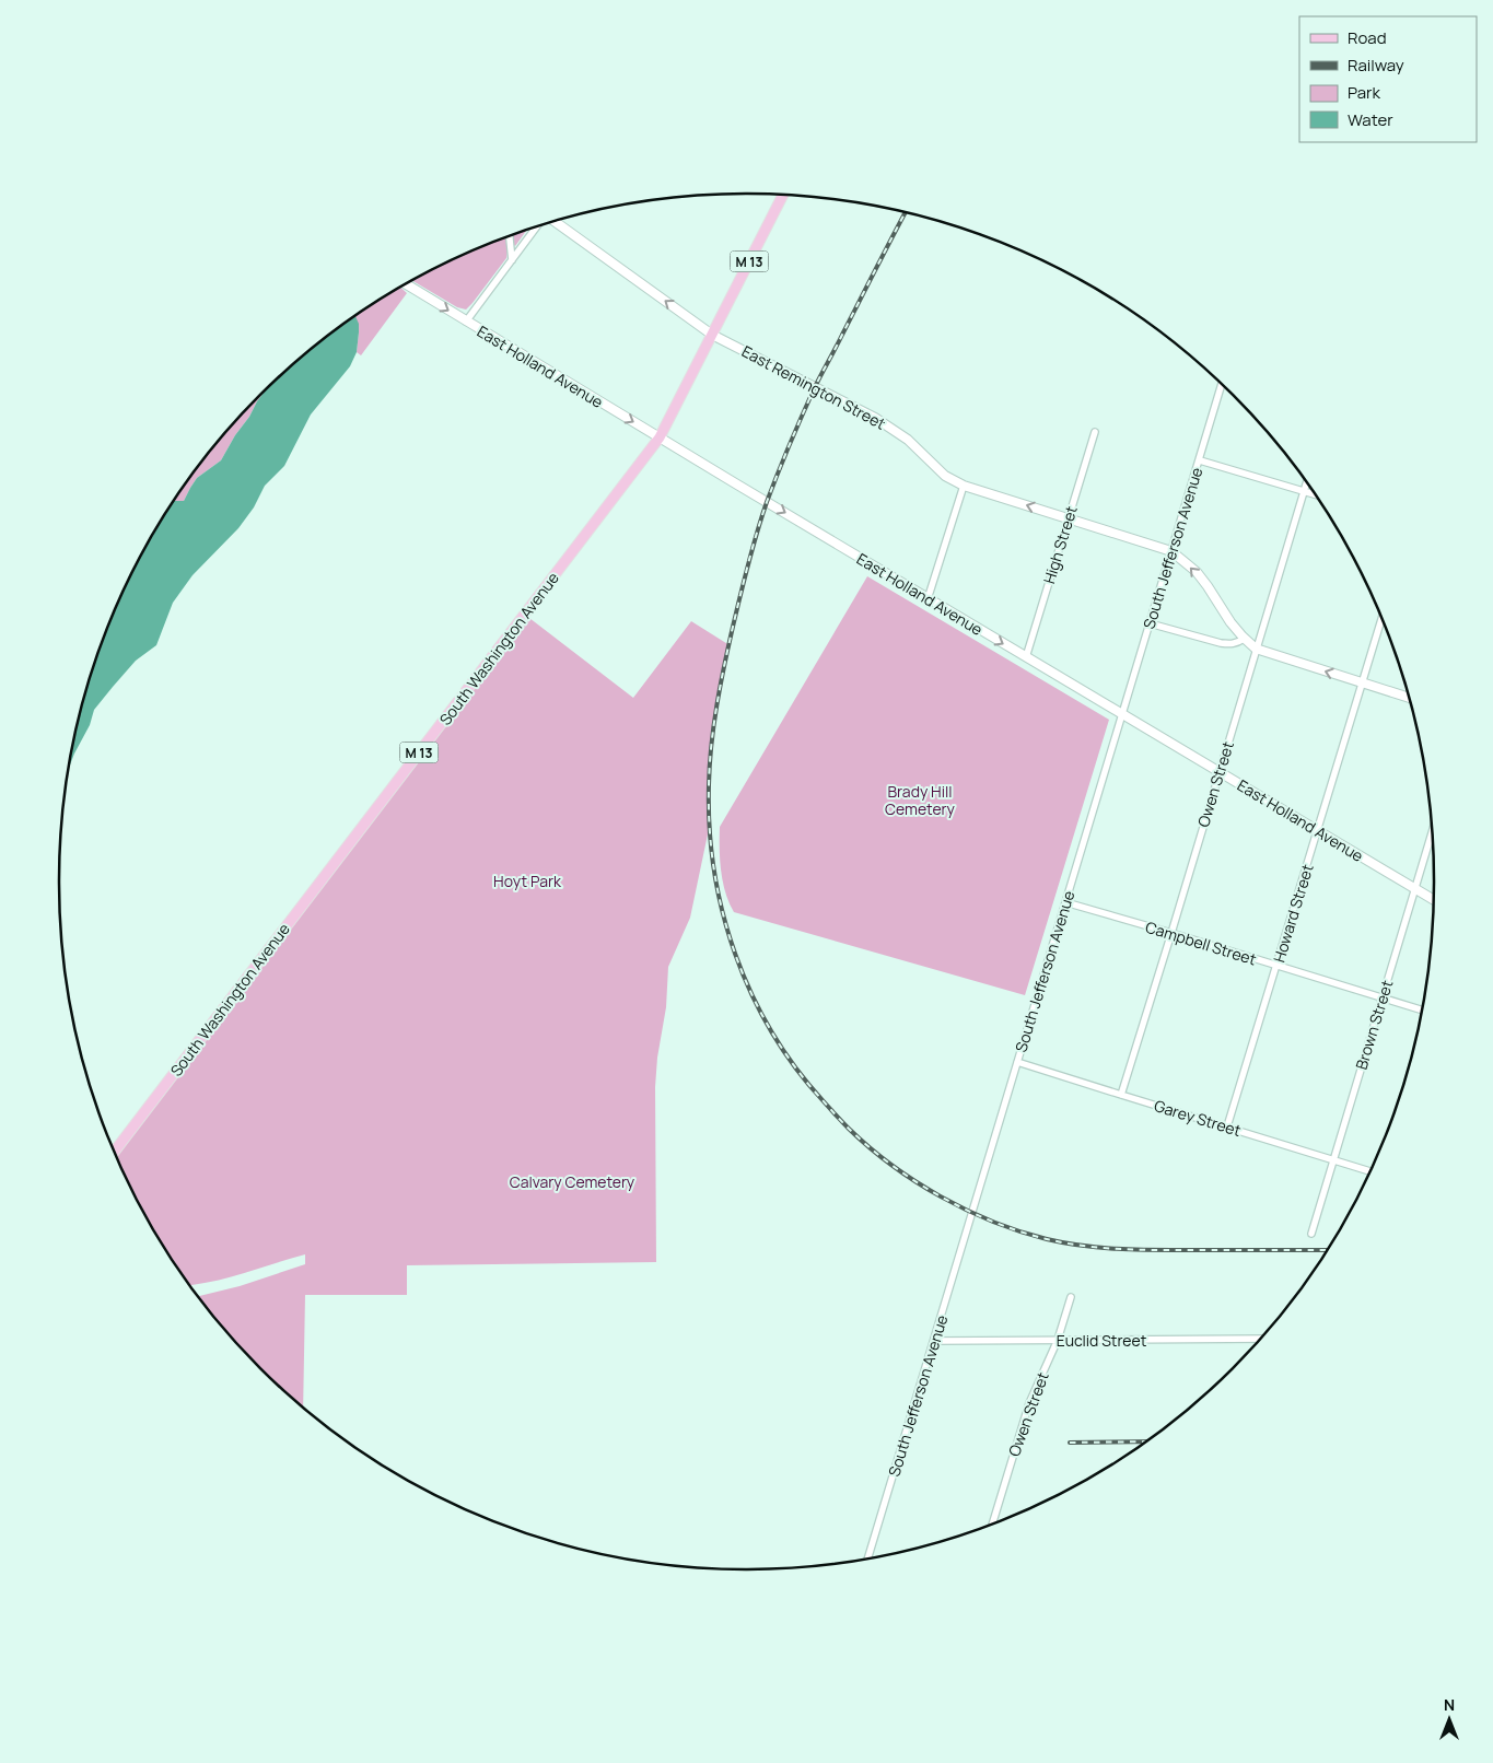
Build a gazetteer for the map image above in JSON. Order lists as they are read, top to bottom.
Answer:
{
  "streets": {
    "main road": [
      "M 13",
      "East Holland Avenue",
      "East Remington Street",
      "South Washington Avenue"
    ],
    "street": [
      "High Street",
      "South Jefferson Avenue",
      "Owen Street",
      "Howard Street",
      "Campbell Street",
      "Brown Street",
      "Garey Street",
      "Euclid Street"
    ]
  },
  "crossings": [
    ["East Holland Avenue", "High Street"],
    ["East Holland Avenue", "South Jefferson Avenue"],
    ["East Holland Avenue", "South Washington Avenue"],
    ["East Holland Avenue", "Owen Street"],
    ["East Holland Avenue", "Howard Street"],
    ["East Holland Avenue", "Brown Street"],
    ["East Remington Street", "High Street"],
    ["East Remington Street", "South Jefferson Avenue"],
    ["East Remington Street", "South Washington Avenue"],
    ["East Remington Street", "Owen Street"],
    ["East Remington Street", "Howard Street"],
    ["South Jefferson Avenue", "Campbell Street"],
    ["South Jefferson Avenue", "Garey Street"],
    ["South Jefferson Avenue", "Euclid Street"],
    ["Owen Street", "Campbell Street"],
    ["Owen Street", "Garey Street"],
    ["Owen Street", "Euclid Street"],
    ["Howard Street", "Campbell Street"],
    ["Howard Street", "Garey Street"],
    ["Campbell Street", "Brown Street"],
    ["Brown Street", "Garey Street"]
  ],
  "one_way": ["East Holland Avenue", "East Remington Street"],
  "parks": ["Brady Hill Cemetery", "Hoyt Park", "Calvary Cemetery"],
  "legend": [
    "Road",
    "Railway",
    "Park",
    "Water"
  ],
  "north": "top"
}
